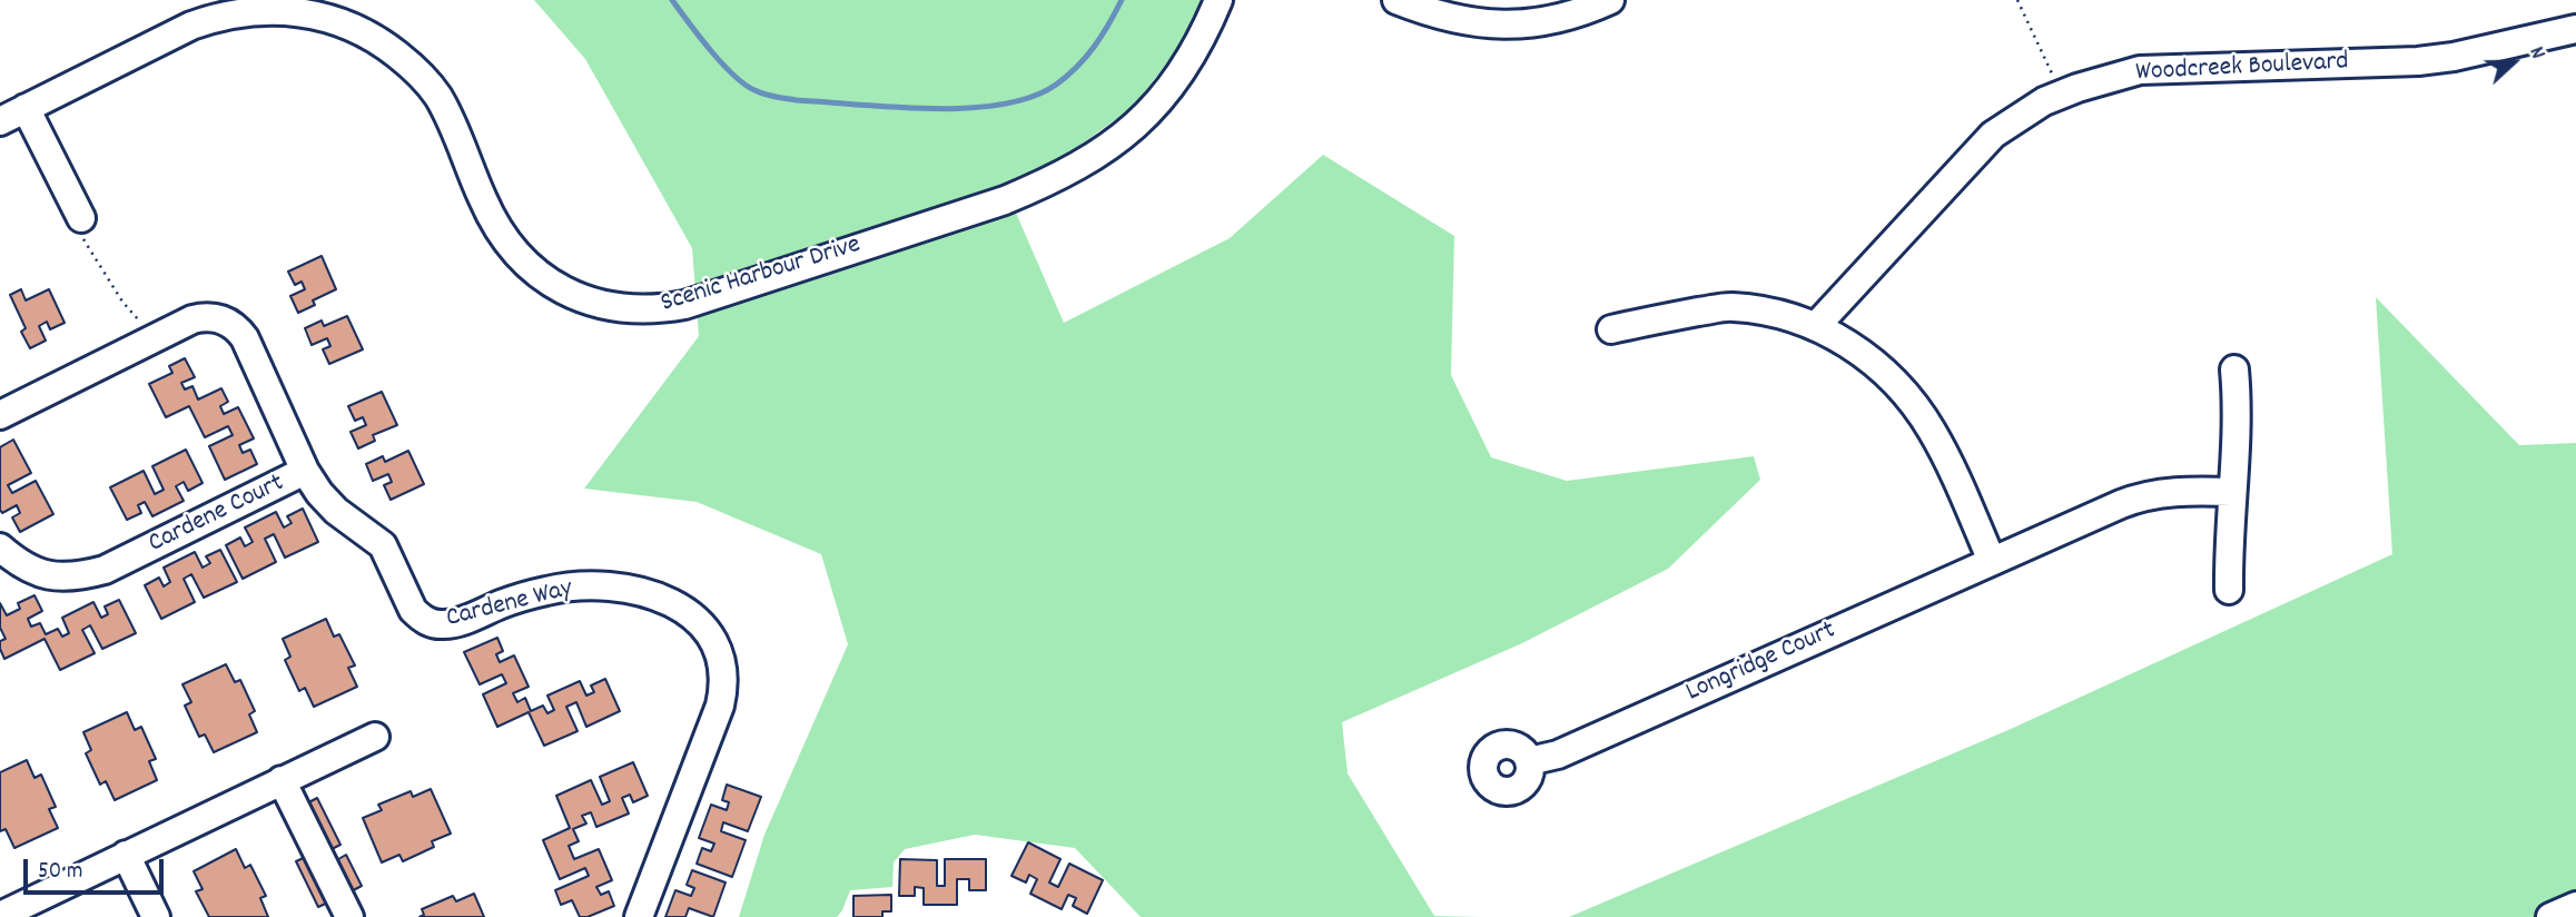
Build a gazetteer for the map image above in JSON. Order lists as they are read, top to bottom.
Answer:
{
  "streets": {
    "street": [
      "Woodcreek Boulevard",
      "Scenic Harbour Drive",
      "Cardene Court",
      "Cardene Way",
      "Longridge Court"
    ]
  },
  "crossings": [
    ["Cardene Court", "Cardene Way"]
  ],
  "scale_bar": "50 m",
  "north": "right"
}
